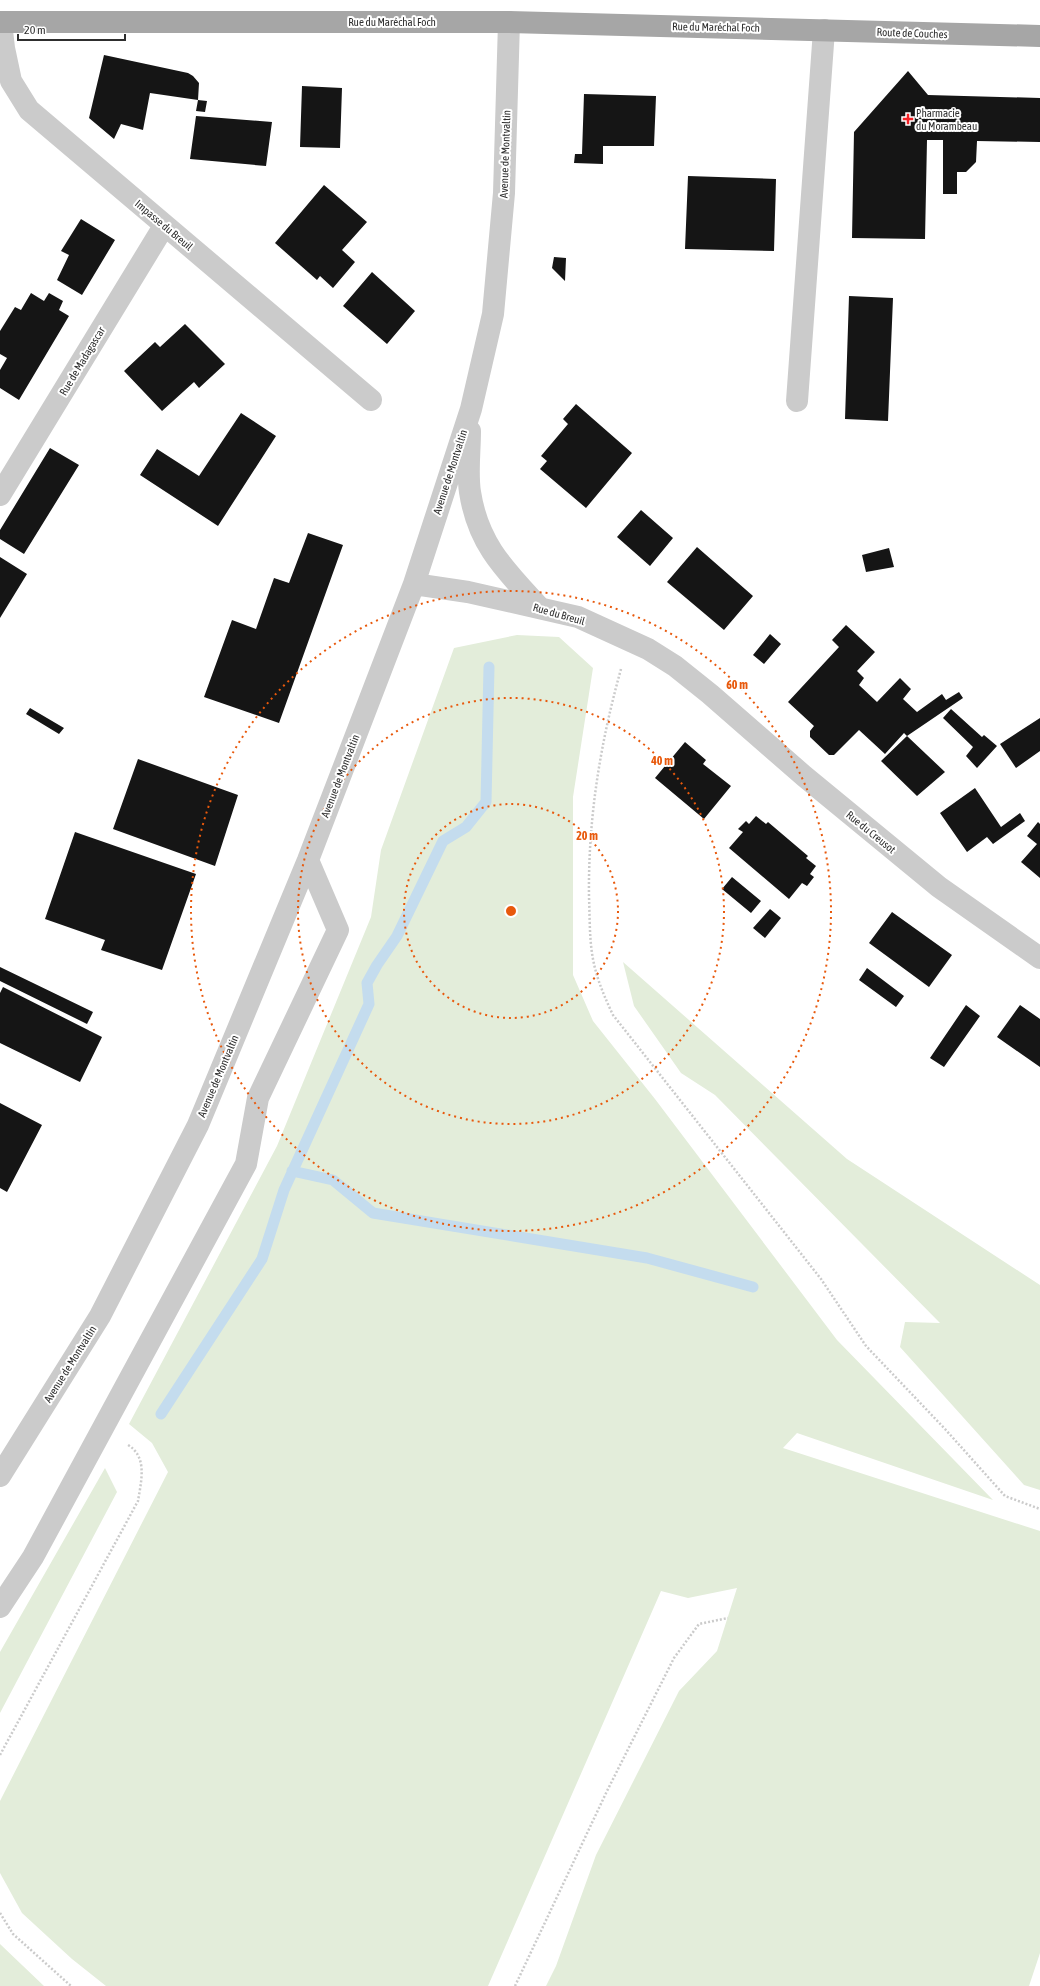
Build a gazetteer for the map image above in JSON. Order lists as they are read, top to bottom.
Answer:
{
  "streets": {
    "main road": ["Rue du Maréchal Foch", "Route de Couches"],
    "street": [
      "Avenue de Montvaltin",
      "Impasse du Breuil",
      "Rue de Madagascar",
      "Rue du Breuil",
      "Rue du Creusot"
    ]
  },
  "crossings": [
    ["Rue du Maréchal Foch", "Route de Couches"],
    ["Rue du Maréchal Foch", "Avenue de Montvaltin"],
    ["Rue du Maréchal Foch", "Impasse du Breuil"],
    ["Avenue de Montvaltin", "Rue du Breuil"],
    ["Impasse du Breuil", "Rue de Madagascar"],
    ["Rue du Breuil", "Rue du Creusot"]
  ],
  "places": {
    "health": ["Pharmacie du Morambeau"]
  },
  "scale_bar": "20 m",
  "rings": ["60 m", "40 m", "20 m"]
}
